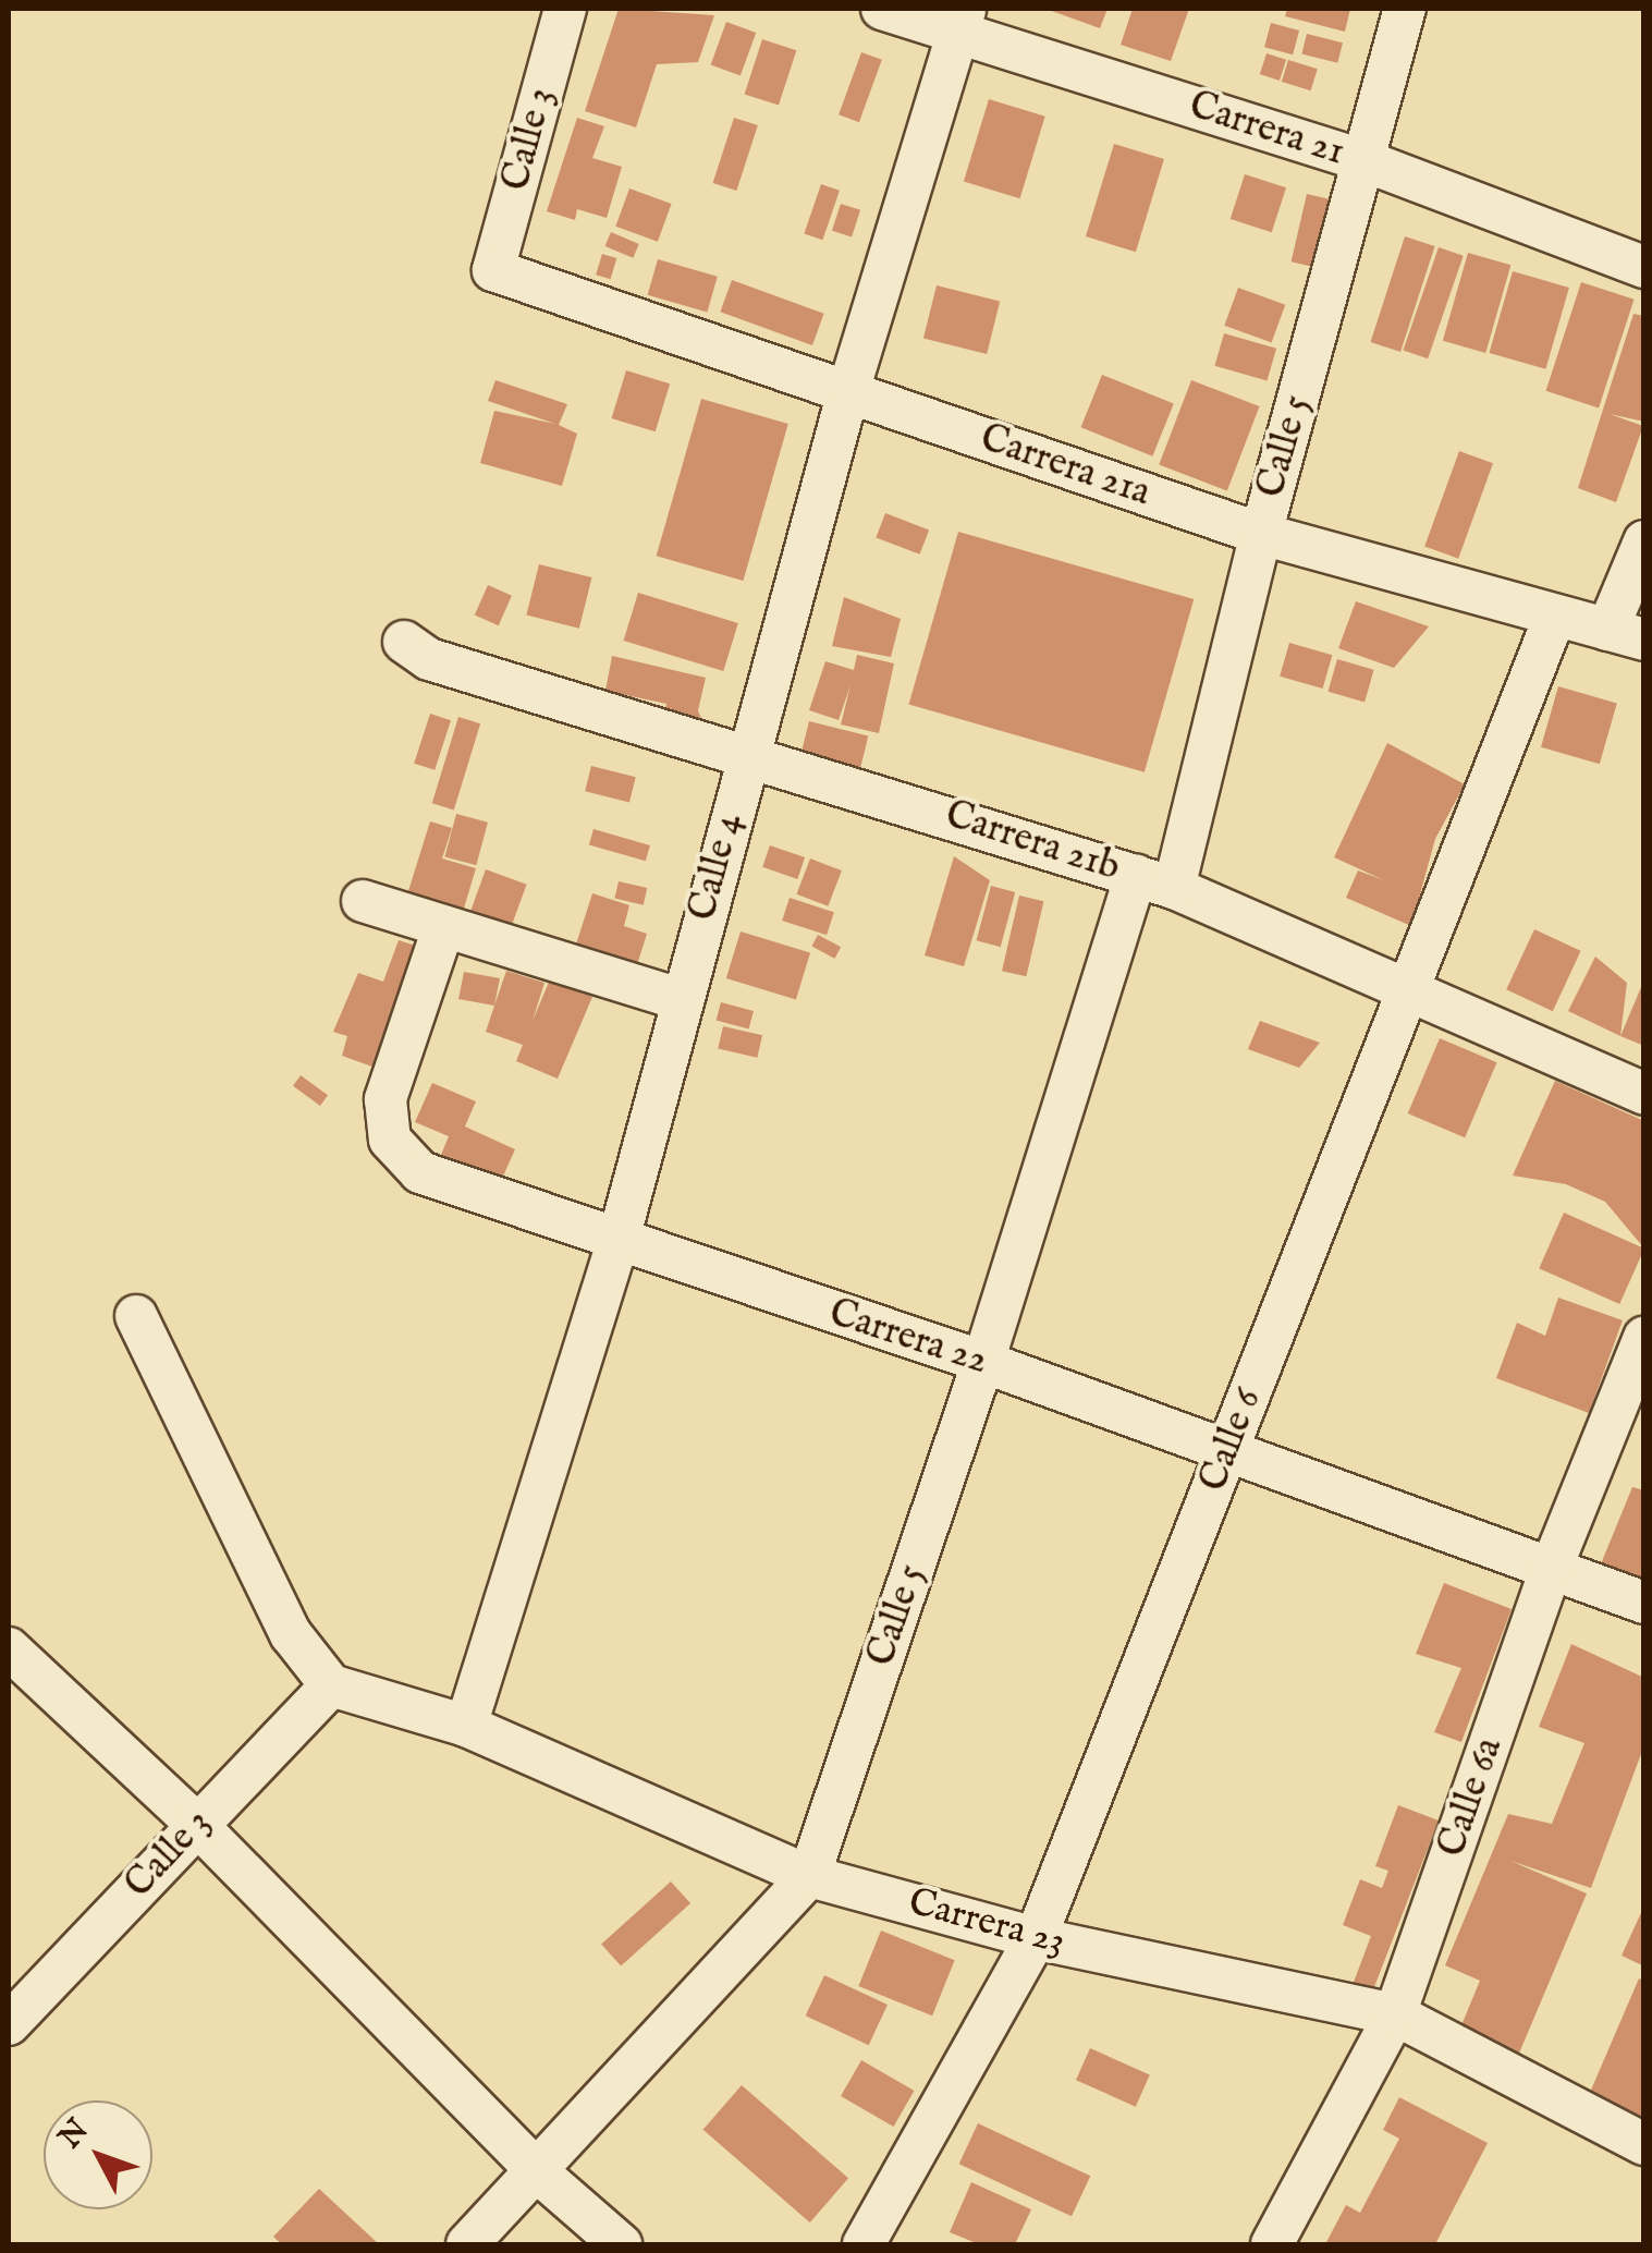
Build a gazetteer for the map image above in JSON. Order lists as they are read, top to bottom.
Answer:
{
  "streets": {
    "street": [
      "Carrera 21",
      "Calle 3",
      "Calle 5",
      "Carrera 21a",
      "Carrera 21b",
      "Calle 4",
      "Carrera 22",
      "Calle 6",
      "Calle 6a",
      "Carrera 23"
    ]
  },
  "crossings": [
    ["Carrera 21", "Calle 5"],
    ["Carrera 21", "Calle 4"],
    ["Calle 3", "Carrera 21a"],
    ["Calle 3", "Carrera 23"],
    ["Calle 5", "Carrera 21a"],
    ["Calle 5", "Carrera 21b"],
    ["Calle 5", "Carrera 22"],
    ["Calle 5", "Carrera 23"],
    ["Carrera 21a", "Calle 4"],
    ["Carrera 21a", "Calle 6"],
    ["Carrera 21b", "Calle 4"],
    ["Carrera 21b", "Calle 6"],
    ["Calle 4", "Carrera 22"],
    ["Calle 4", "Carrera 23"],
    ["Carrera 22", "Calle 6"],
    ["Carrera 22", "Calle 6a"],
    ["Calle 6", "Carrera 23"],
    ["Calle 6a", "Carrera 23"]
  ],
  "north": "top left"
}
